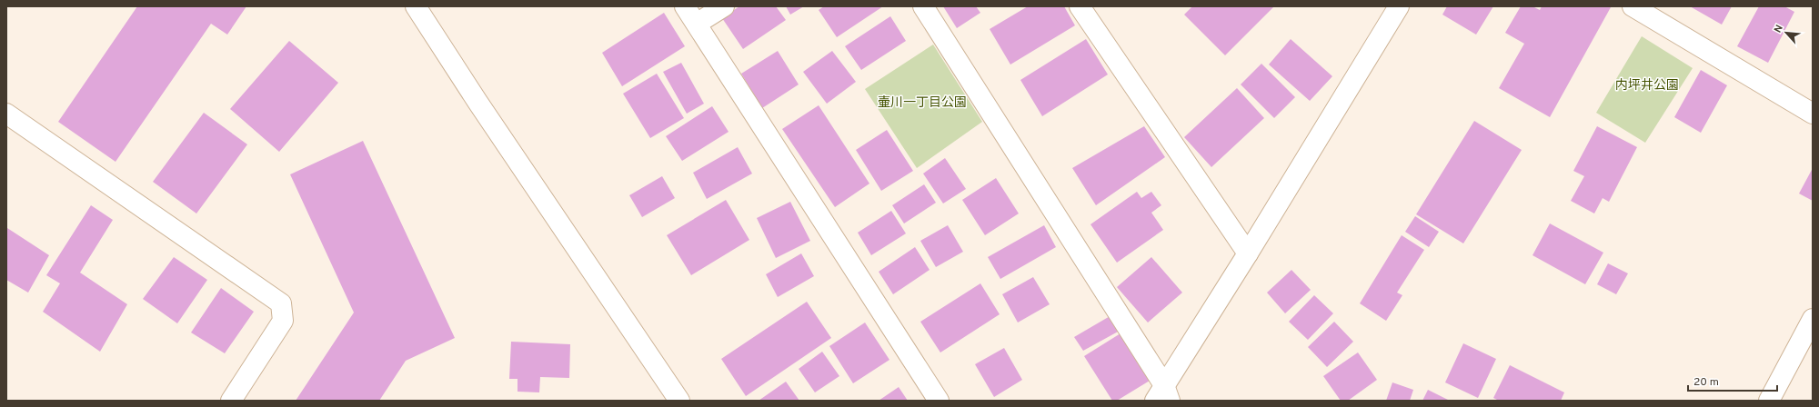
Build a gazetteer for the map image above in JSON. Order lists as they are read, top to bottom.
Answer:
{
  "parks": ["内坪井公園", "壷川一丁目公園"],
  "scale_bar": "20 m",
  "north": "top left"
}
